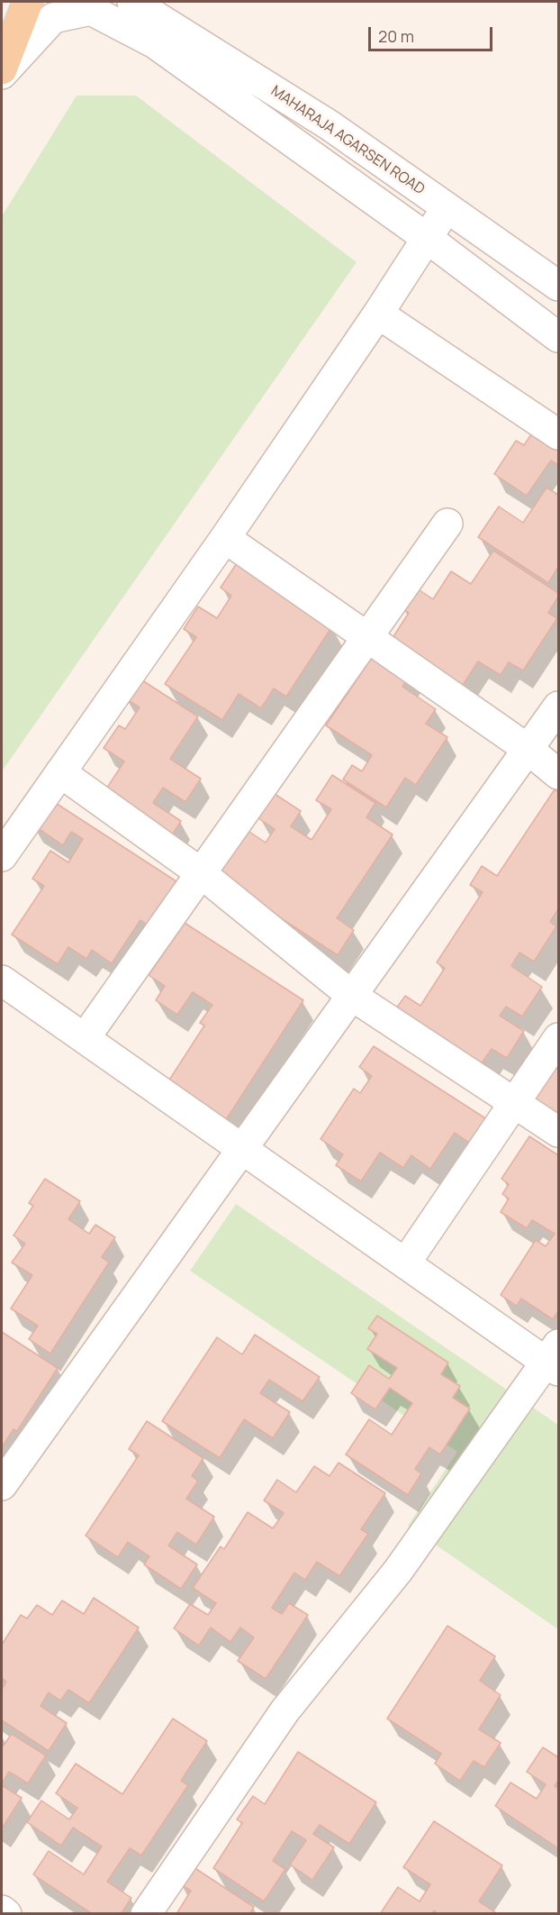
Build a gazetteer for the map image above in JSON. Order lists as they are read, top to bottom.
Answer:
{
  "streets": {
    "street": ["MAHARAJA AGARSEN ROAD"]
  },
  "scale_bar": "20 m"
}
